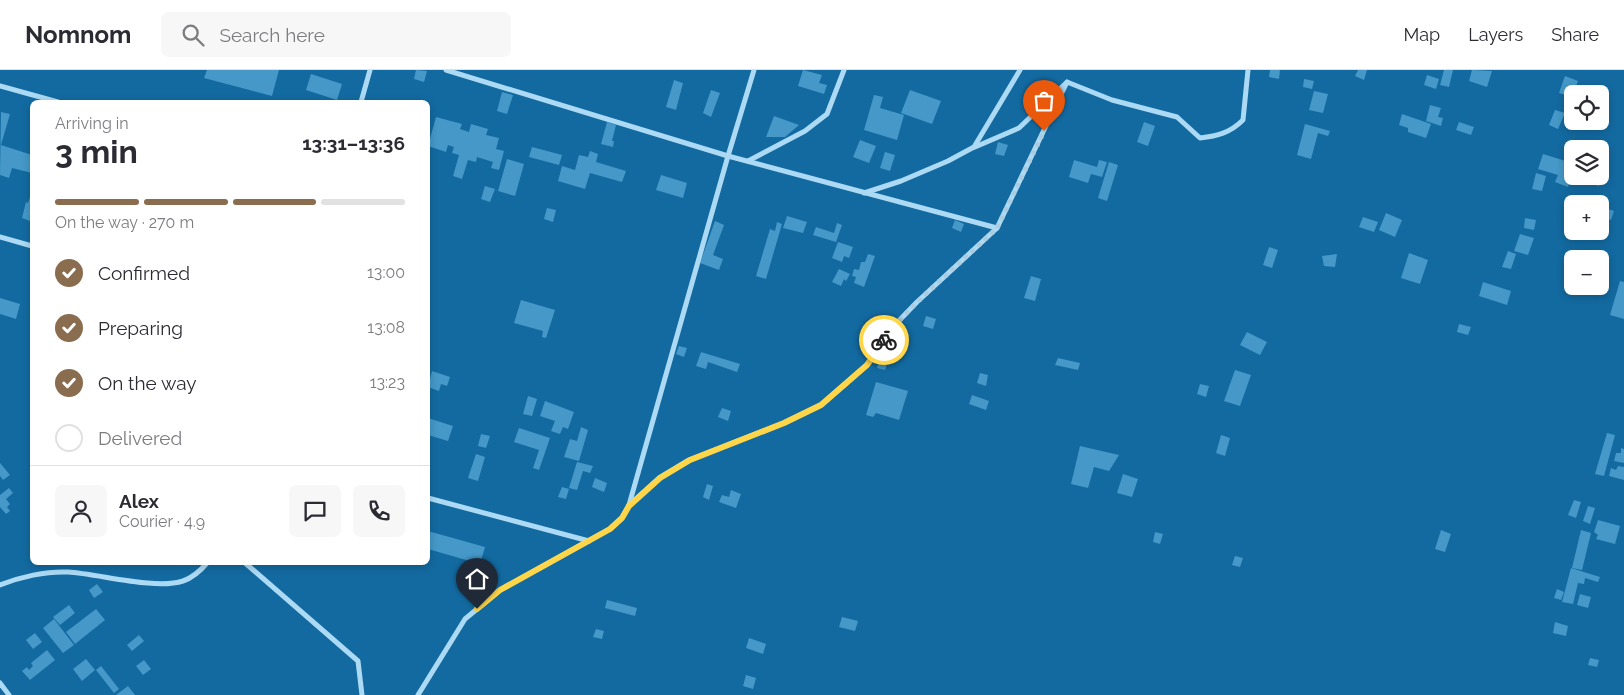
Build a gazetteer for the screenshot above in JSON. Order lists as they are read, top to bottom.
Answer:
{
  "page": {
    "header": "Nomnom",
    "search": "Search here",
    "nav": ["Map", "Layers", "Share"],
    "map_buttons": ["+", "−"],
    "heading": ["3 min", "Arriving in", "13:31–13:36"],
    "panel": ["Alex", "Courier · 4.9"],
    "bar": "On the way · 270 m",
    "list": [
      ["Confirmed", "13:00"],
      ["Preparing", "13:08"],
      ["On the way", "13:23"],
      "Delivered"
    ]
  }
}
